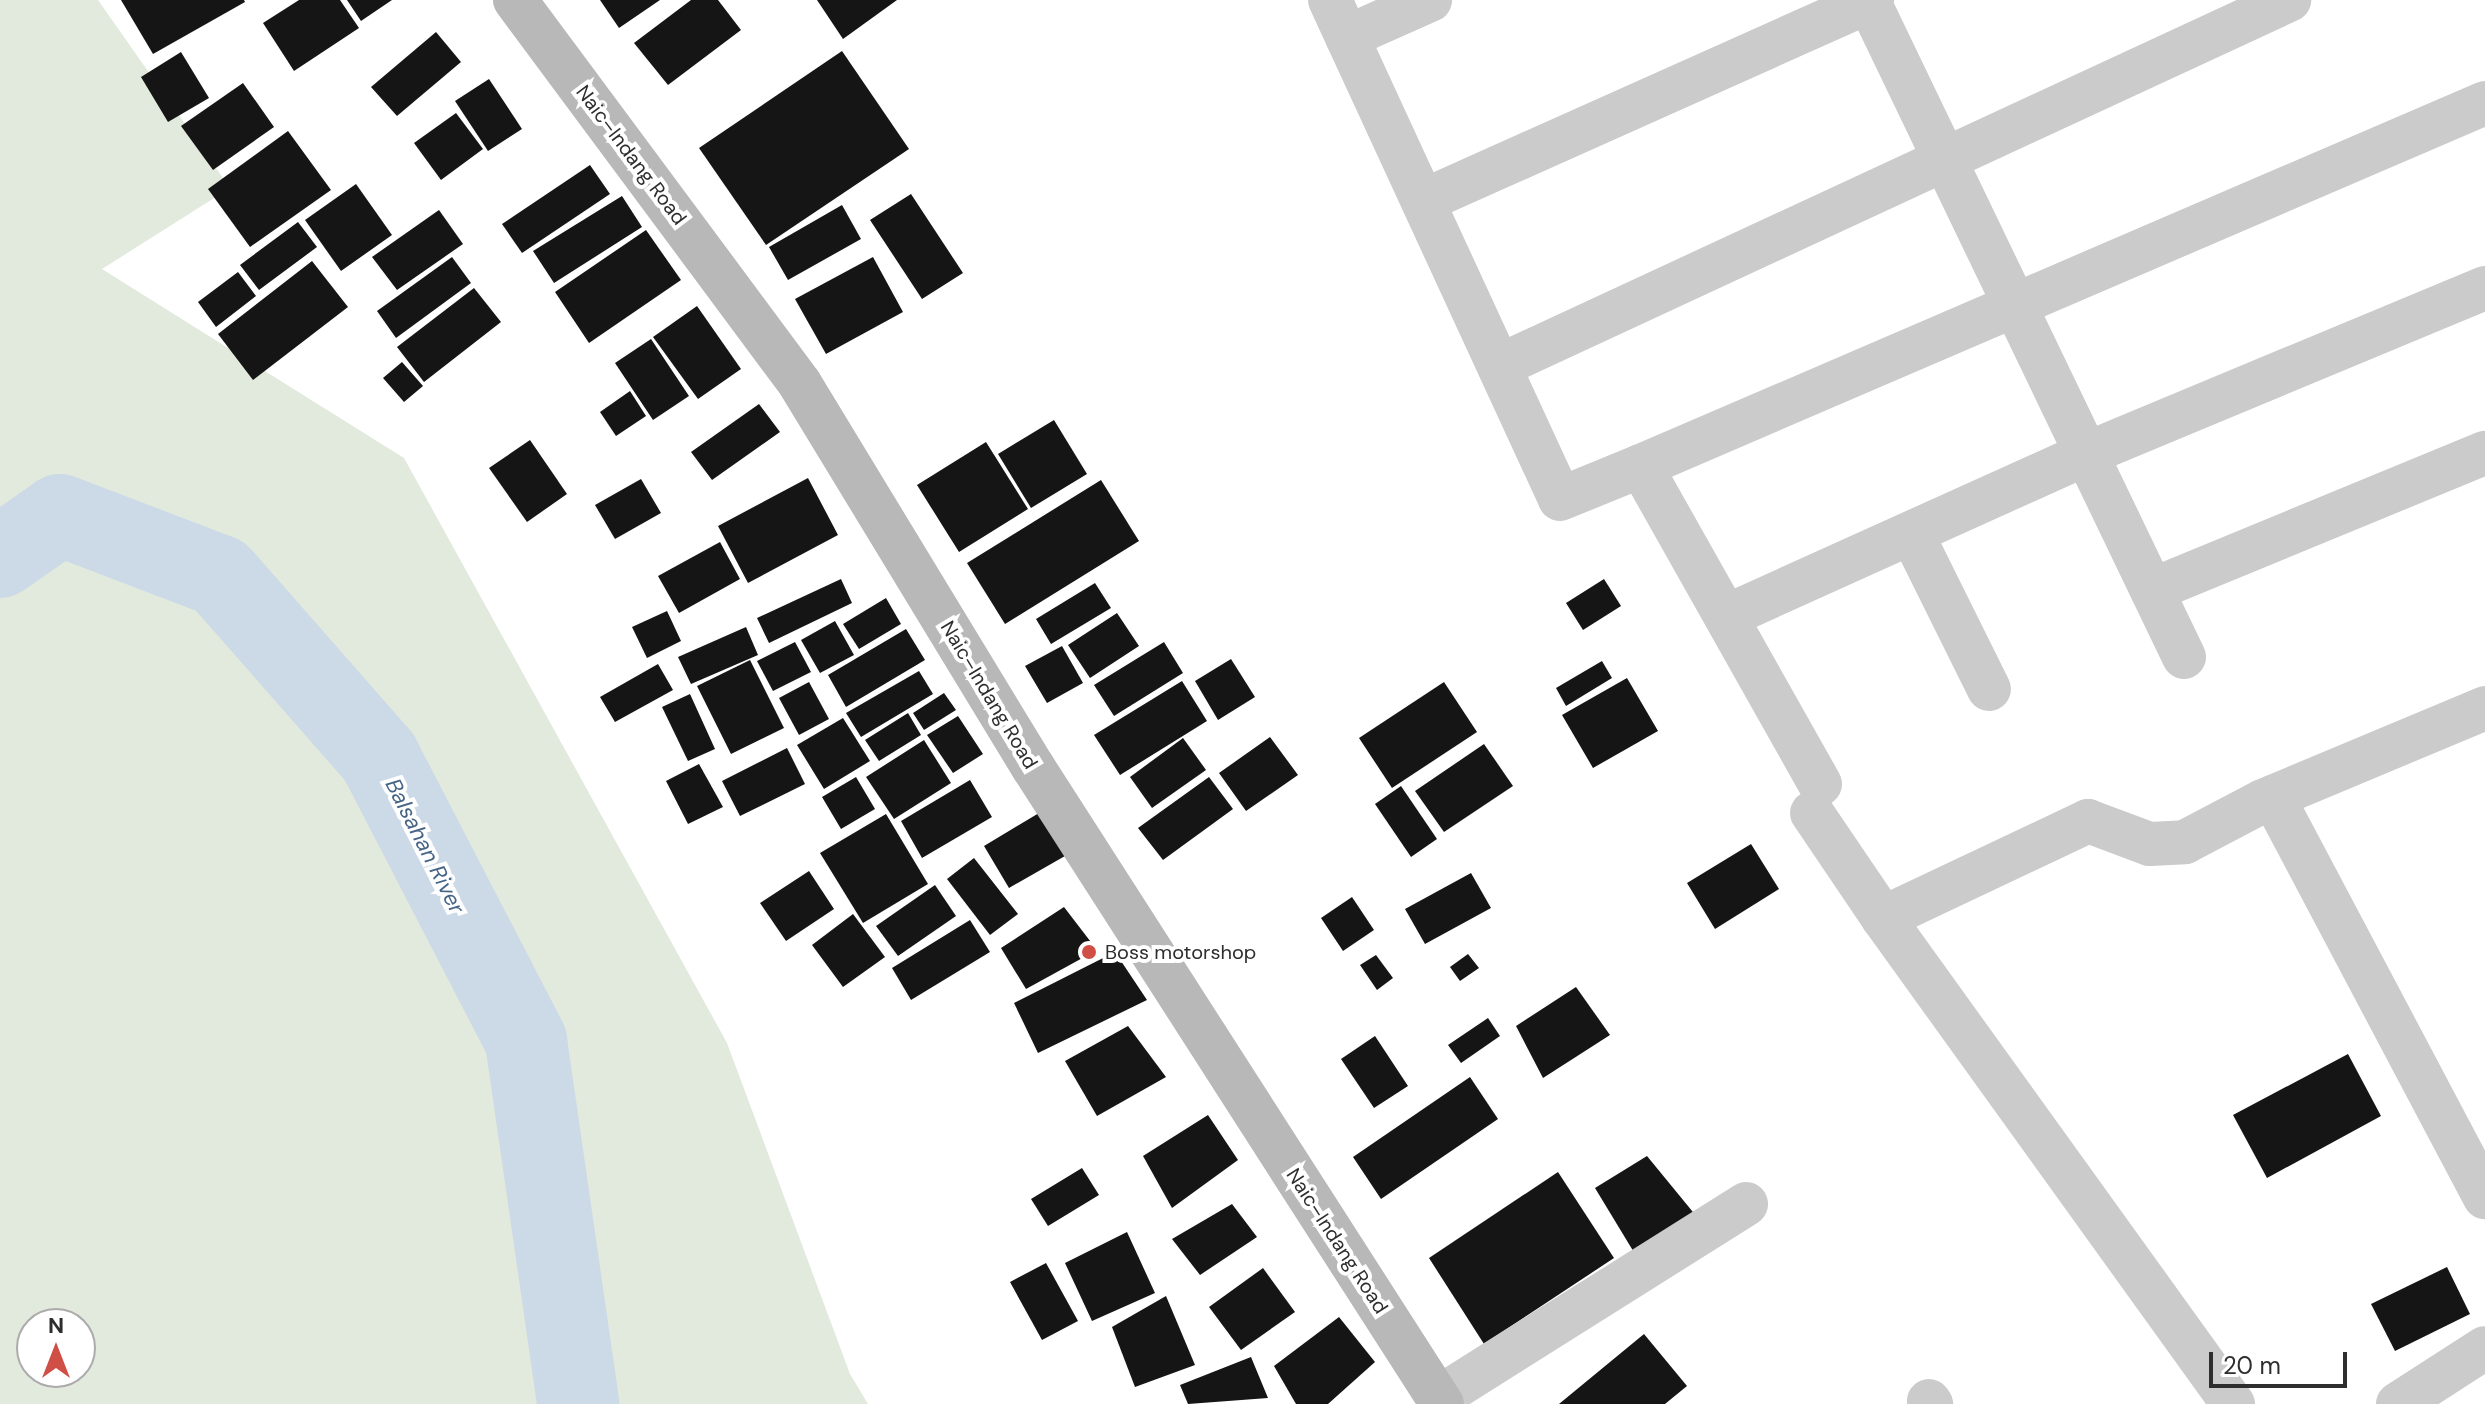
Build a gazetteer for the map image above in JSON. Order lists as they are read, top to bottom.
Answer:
{
  "streets": {
    "main road": ["Naic–Indang Road"]
  },
  "water": ["Balsahan River"],
  "places": ["Boss motorshop"],
  "scale_bar": "20 m",
  "north": "top"
}
